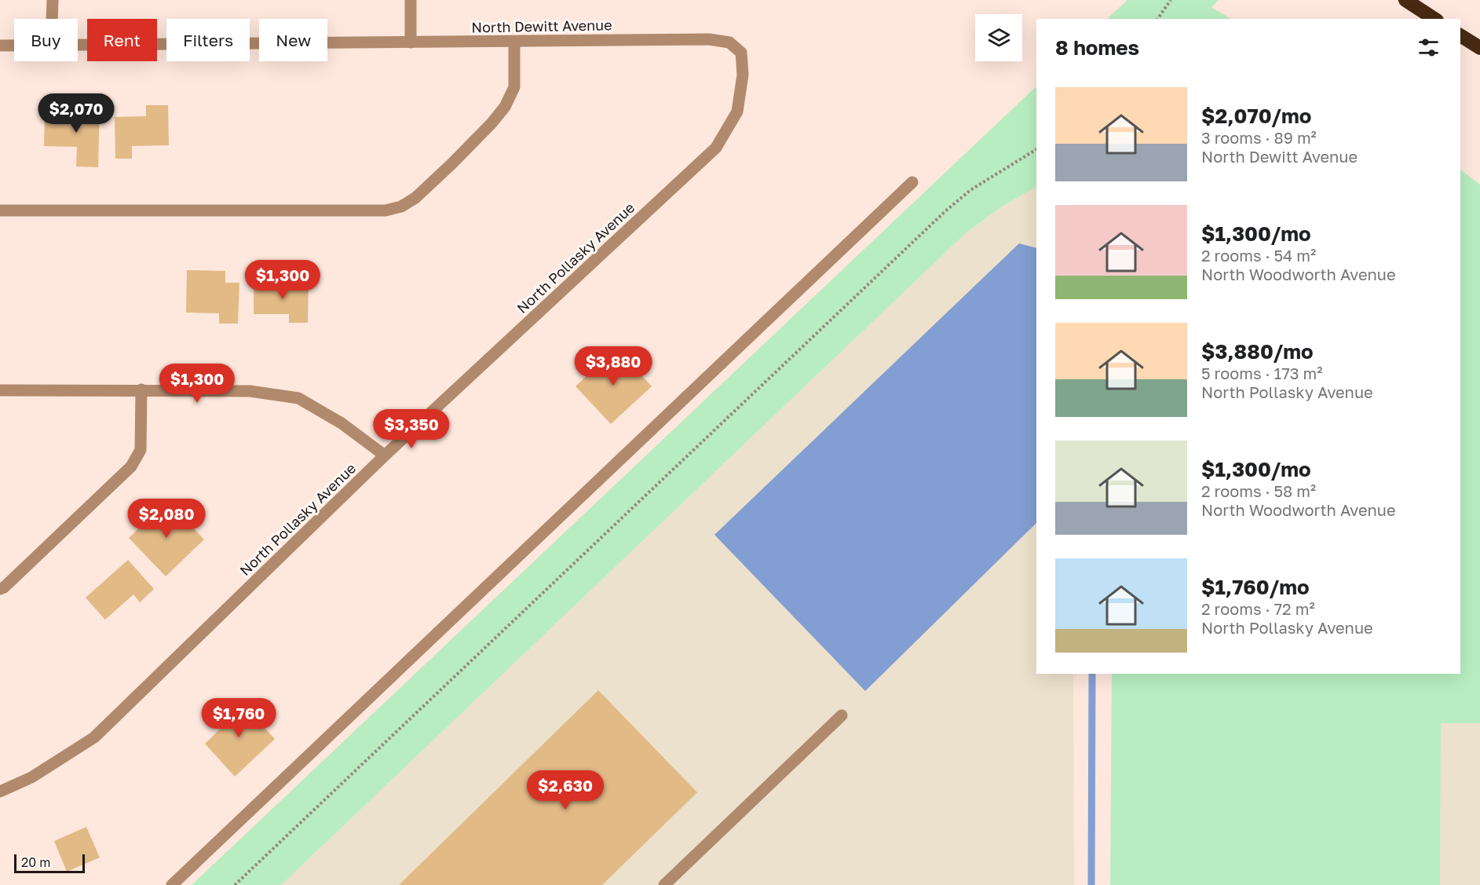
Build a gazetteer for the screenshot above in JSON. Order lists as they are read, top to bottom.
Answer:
{
  "streets": {
    "street": ["North Dewitt Avenue", "North Pollasky Avenue"]
  },
  "crossings": [
    ["North Dewitt Avenue", "North Pollasky Avenue"]
  ],
  "scale_bar": "20 m",
  "page": {
    "chip": [
      "Buy",
      "Rent",
      "Filters",
      "New"
    ],
    "heading": "8 homes",
    "list": [
      {
        "name": "$2,070/mo",
        "note": "3 rooms · 89 m² · North Dewitt Avenue"
      },
      {
        "name": "$1,300/mo",
        "note": "2 rooms · 54 m² · North Woodworth Avenue"
      },
      {
        "name": "$3,880/mo",
        "note": "5 rooms · 173 m² · North Pollasky Avenue"
      },
      {
        "name": "$1,300/mo",
        "note": "2 rooms · 58 m² · North Woodworth Avenue"
      },
      {
        "name": "$1,760/mo",
        "note": "2 rooms · 72 m² · North Pollasky Avenue"
      }
    ],
    "price": [
      "$2,070",
      "$1,300",
      "$3,880",
      "$1,300",
      "$3,350",
      "$2,080",
      "$1,760",
      "$2,630"
    ],
    "scale": "20 m"
  }
}
